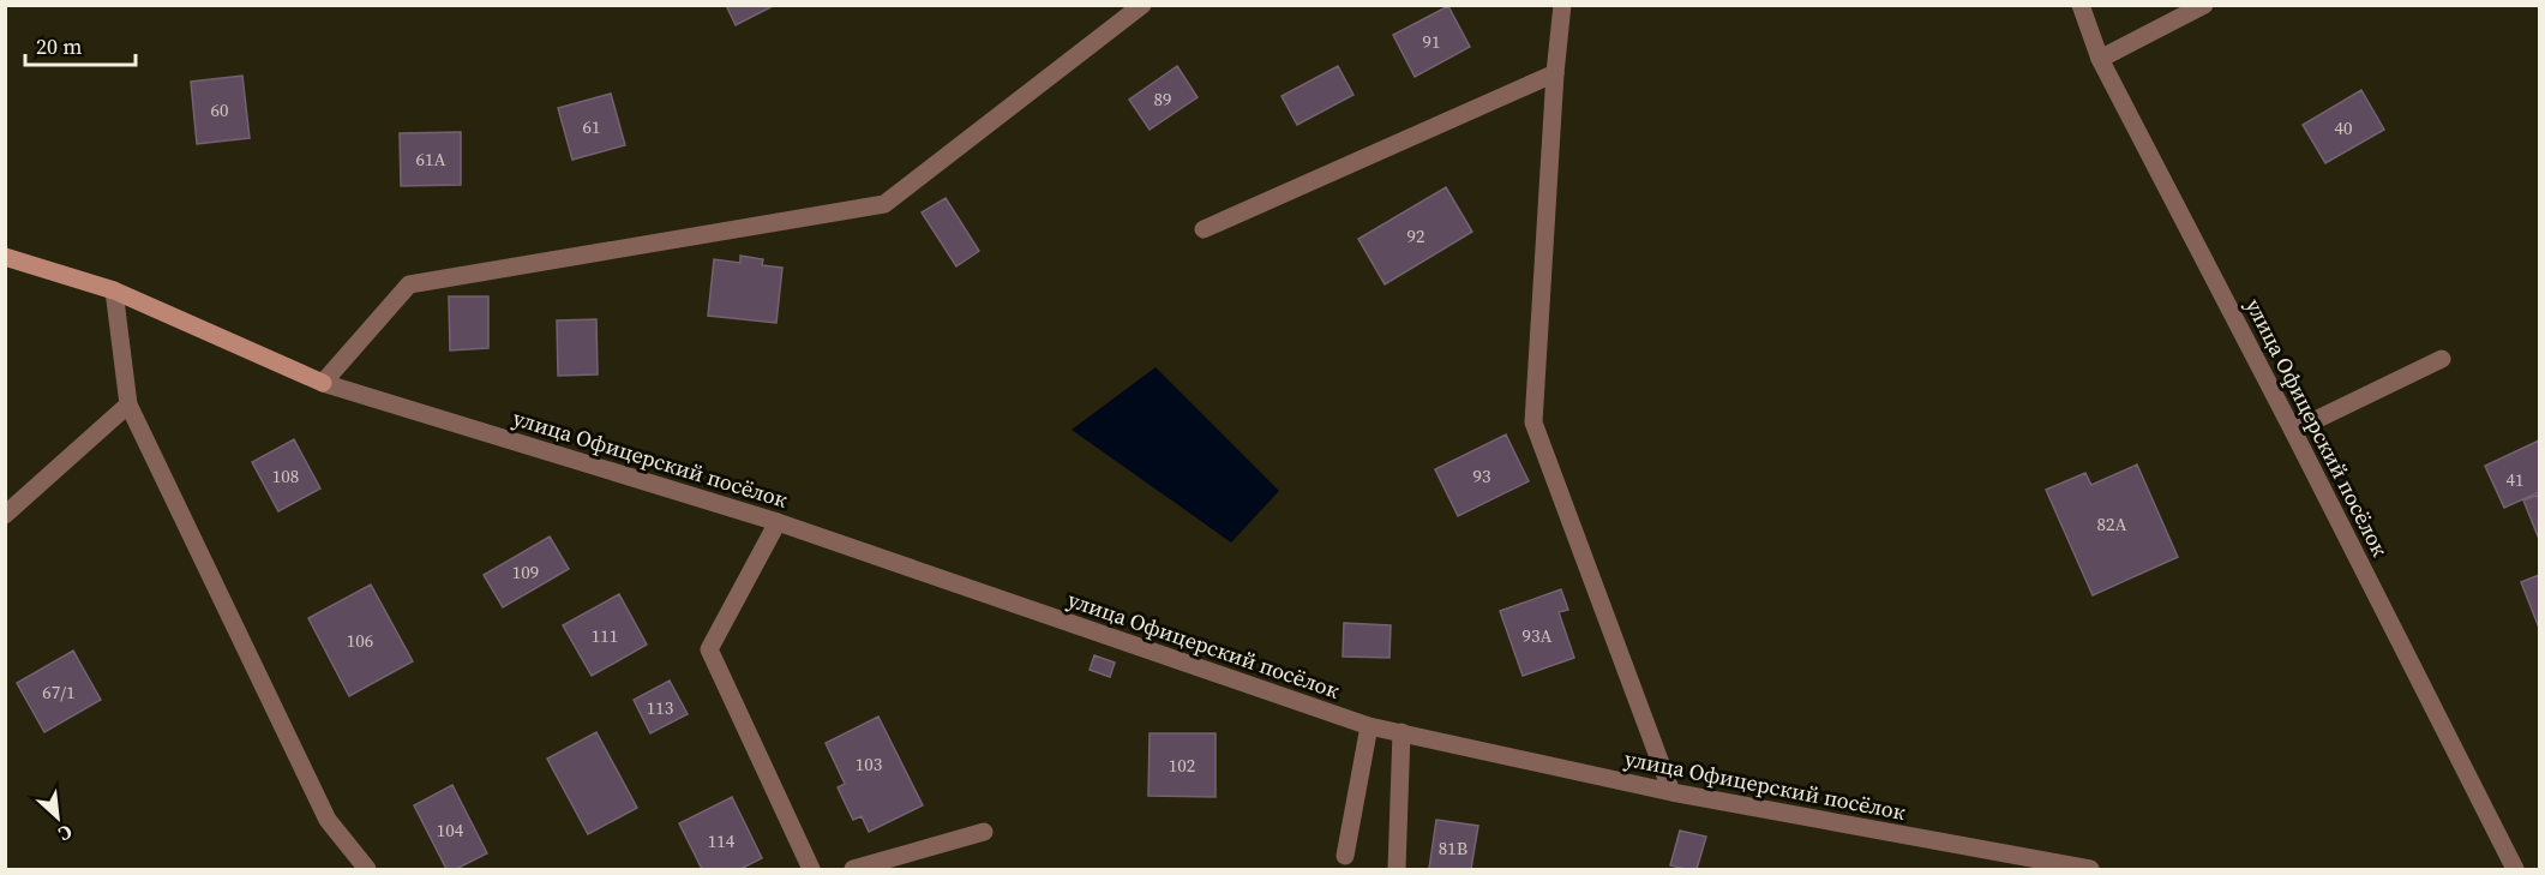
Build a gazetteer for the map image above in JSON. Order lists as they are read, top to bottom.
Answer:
{
  "streets": {
    "street": ["улица Офицерский посёлок"]
  },
  "house_numbers": [
    "91",
    "89",
    "60",
    "61",
    "40",
    "61А",
    "92",
    "108",
    "93",
    "41",
    "82А",
    "109",
    "111",
    "93А",
    "106",
    "67/1",
    "113",
    "103",
    "102",
    "104",
    "114",
    "81В"
  ],
  "scale_bar": "20 m",
  "north": "bottom right"
}
